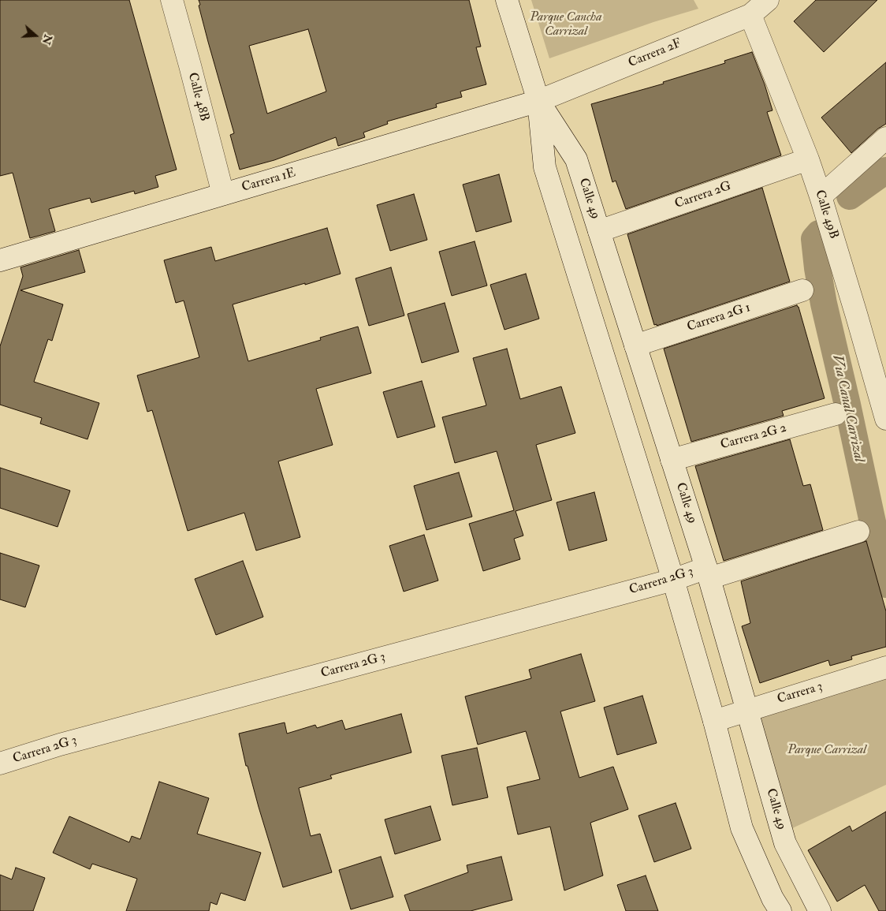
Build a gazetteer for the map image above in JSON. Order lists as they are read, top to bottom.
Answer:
{
  "streets": {
    "street": [
      "Carrera 2F",
      "Calle 48B",
      "Carrera 1E",
      "Carrera 2G",
      "Calle 49",
      "Calle 49B",
      "Carrera 2G 1",
      "Carrera 2G 2",
      "Carrera 2G 3",
      "Carrera 3"
    ]
  },
  "crossings": [
    ["Carrera 2F", "Carrera 1E"],
    ["Carrera 2F", "Calle 49"],
    ["Carrera 2F", "Calle 49B"],
    ["Calle 48B", "Carrera 1E"],
    ["Carrera 1E", "Calle 49"],
    ["Carrera 2G", "Calle 49"],
    ["Carrera 2G", "Calle 49B"],
    ["Calle 49", "Carrera 2G 1"],
    ["Calle 49", "Carrera 2G 2"],
    ["Calle 49", "Carrera 2G 3"],
    ["Calle 49", "Carrera 3"]
  ],
  "water": ["Via Canal Carrizal"],
  "parks": ["Parque Cancha Carrizal", "Parque Carrizal"],
  "north": "right"
}
